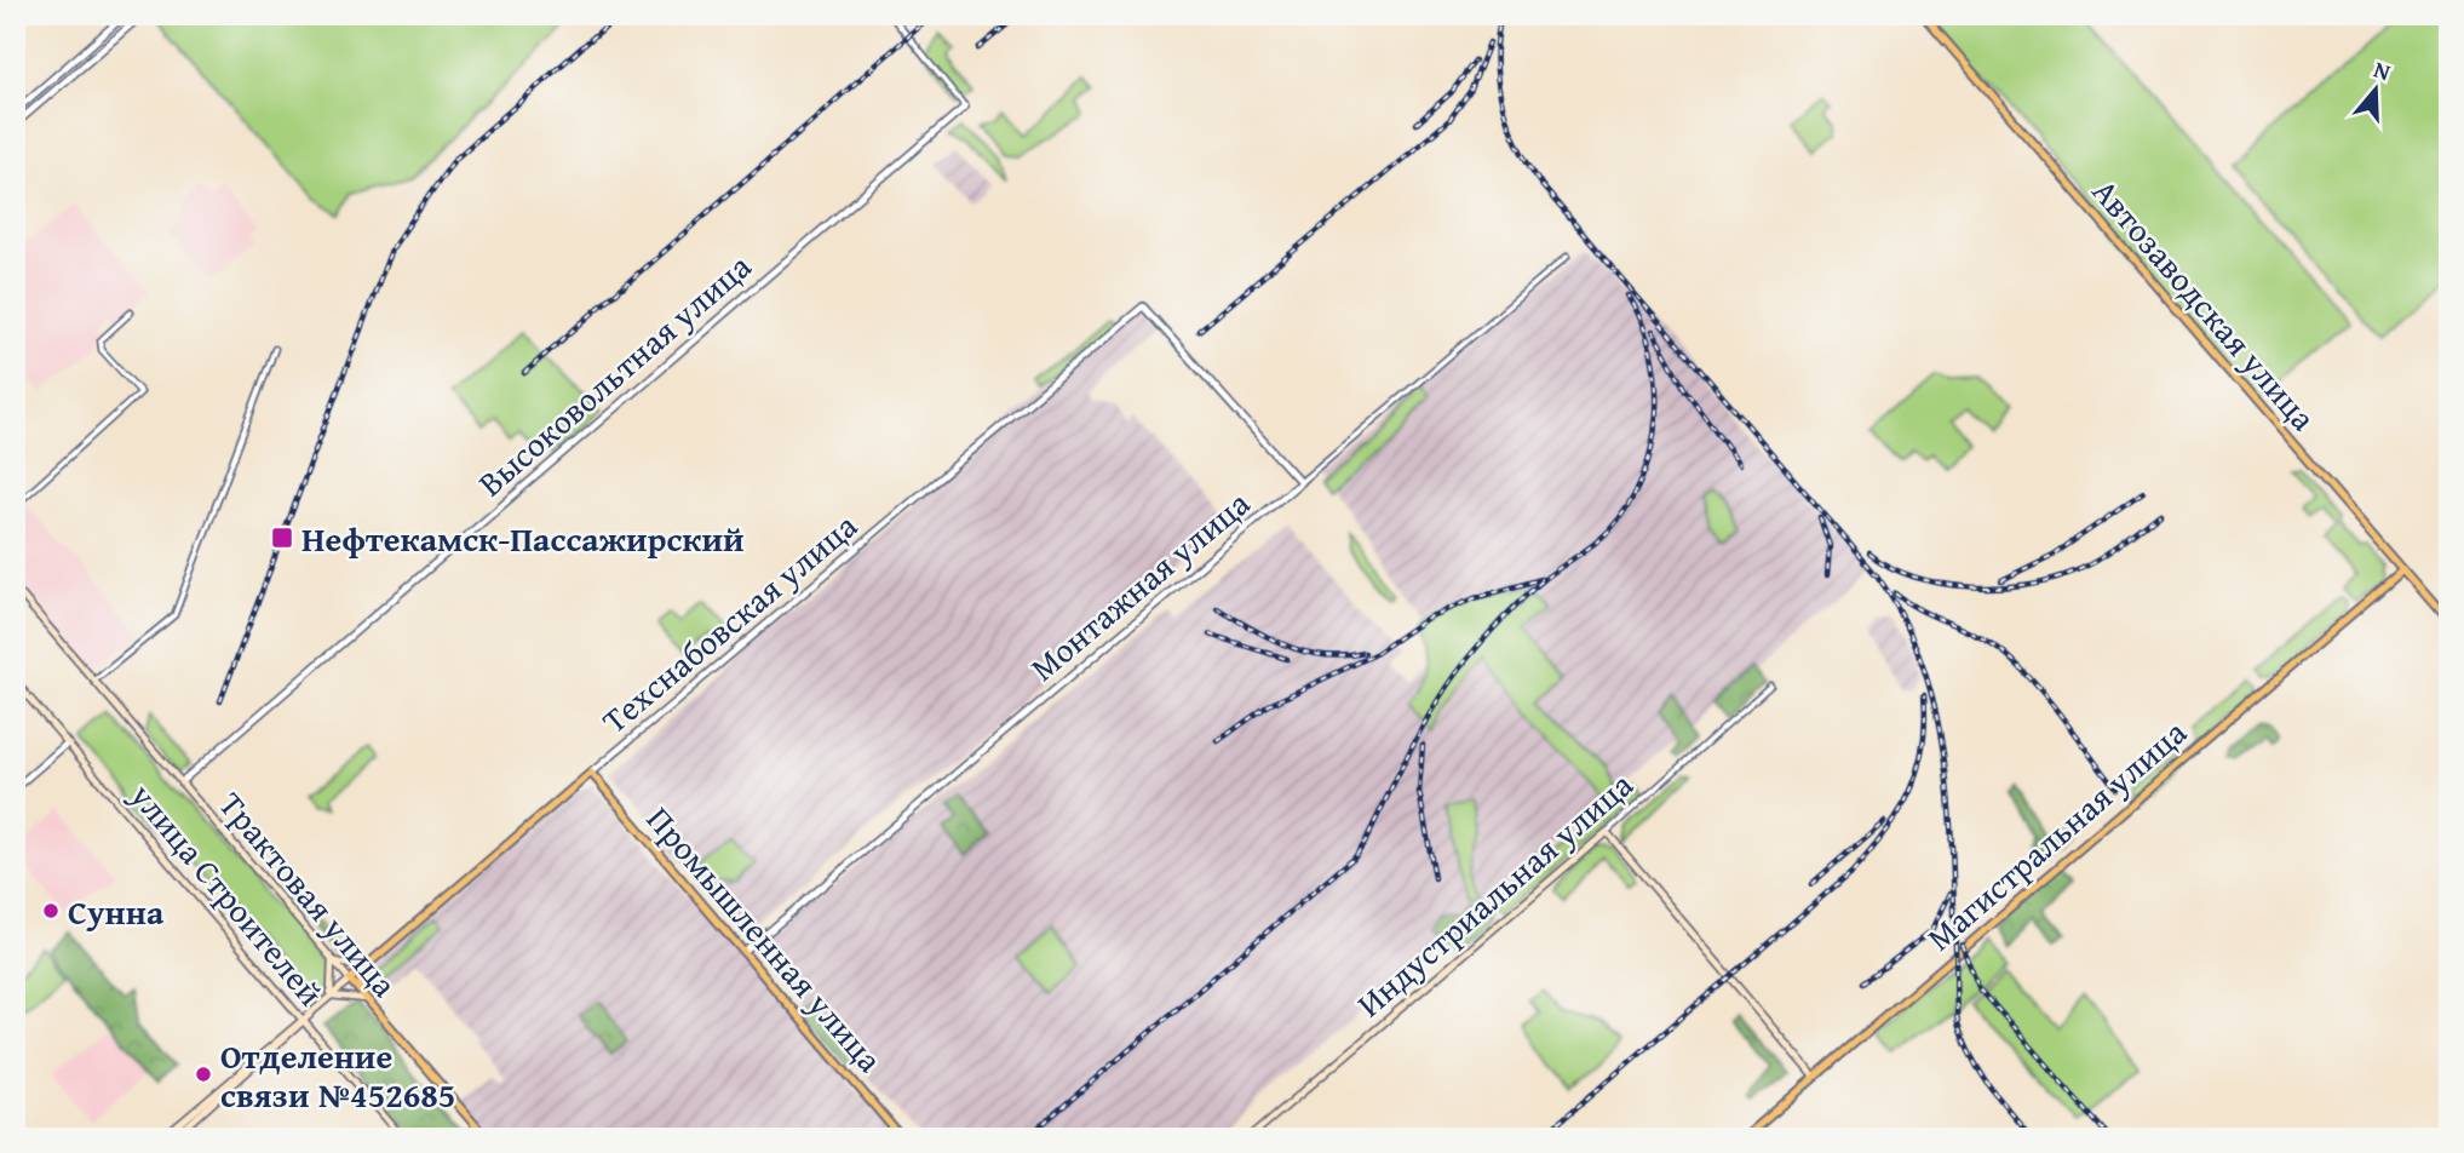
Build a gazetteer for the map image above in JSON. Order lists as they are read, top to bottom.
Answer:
{
  "streets": {
    "main road": [
      "Автозаводская улица",
      "Техснабовская улица",
      "Магистральная улица",
      "улица Строителей",
      "Трактовая улица",
      "Индустриальная улица",
      "Промышленная улица"
    ],
    "street": ["Высоковольтная улица", "Монтажная улица"]
  },
  "crossings": [
    ["Автозаводская улица", "Магистральная улица"],
    ["Высоковольтная улица", "Трактовая улица"],
    ["Монтажная улица", "Техснабовская улица"],
    ["Монтажная улица", "Промышленная улица"],
    ["Техснабовская улица", "Трактовая улица"],
    ["Техснабовская улица", "Промышленная улица"]
  ],
  "places": {
    "transit": ["Нефтекамск-Пассажирский"],
    "other": ["Сунна", "Отделение связи №452685"]
  },
  "north": "top"
}
